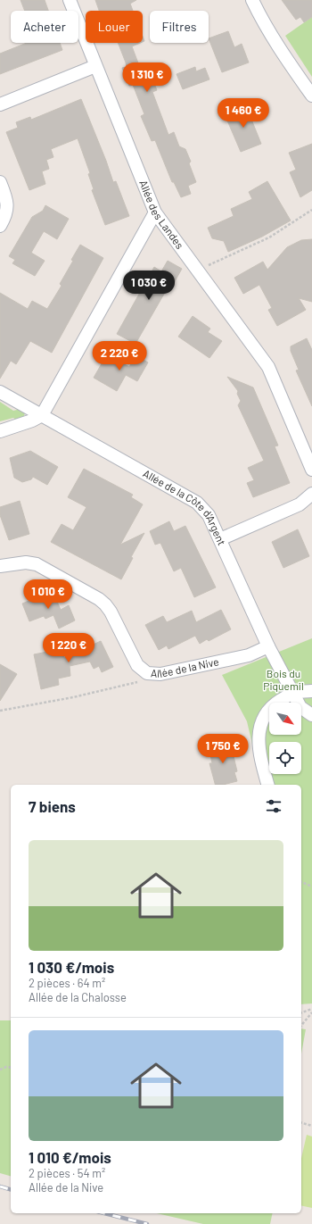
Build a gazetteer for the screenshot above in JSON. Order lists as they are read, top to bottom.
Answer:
{
  "streets": {
    "street": ["Allée des Landes", "Allée de la Côte d'Argent", "Allée de la Nive"]
  },
  "crossings": [
    ["Allée de la Côte d'Argent", "Allée de la Nive"]
  ],
  "parks": ["Bois du Piquemil"],
  "north": "bottom right",
  "page": {
    "chip": ["Acheter", "Louer", "Filtres"],
    "price": [
      "1 310 €",
      "1 460 €",
      "1 030 €",
      "2 220 €",
      "1 010 €",
      "1 220 €",
      "1 750 €"
    ],
    "heading": "7 biens",
    "list": [
      {
        "name": "1 030 €/mois",
        "note": "2 pièces · 64 m² · Allée de la Chalosse"
      },
      {
        "name": "1 010 €/mois",
        "note": "2 pièces · 54 m² · Allée de la Nive"
      }
    ]
  }
}
